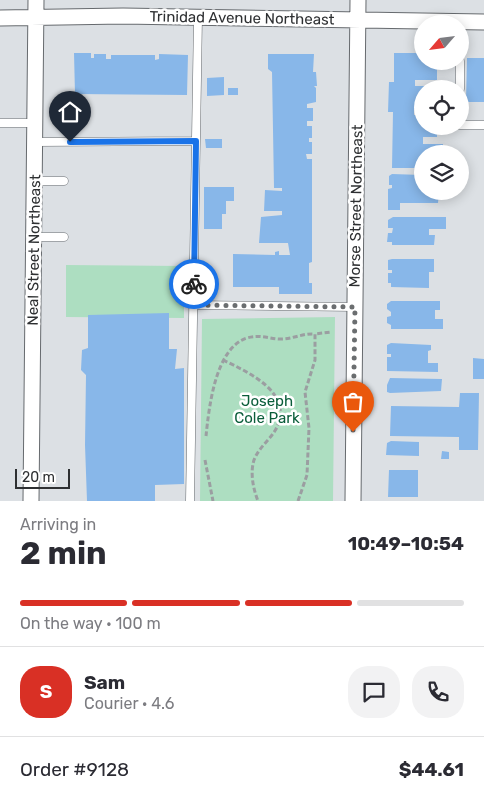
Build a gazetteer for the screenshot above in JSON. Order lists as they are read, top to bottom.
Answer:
{
  "streets": {
    "street": ["Trinidad Avenue Northeast", "Morse Street Northeast", "Neal Street Northeast"]
  },
  "crossings": [
    ["Trinidad Avenue Northeast", "Morse Street Northeast"],
    ["Trinidad Avenue Northeast", "Neal Street Northeast"]
  ],
  "parks": ["Joseph Cole Park"],
  "scale_bar": "20 m",
  "north": "bottom left",
  "page": {
    "scale": "20 m",
    "heading": ["2 min", "Arriving in", "10:49–10:54"],
    "panel": [
      "Sam",
      "Courier · 4.6",
      "Order #9128",
      "$44.61"
    ],
    "bar": "On the way · 100 m",
    "round": "S"
  }
}
